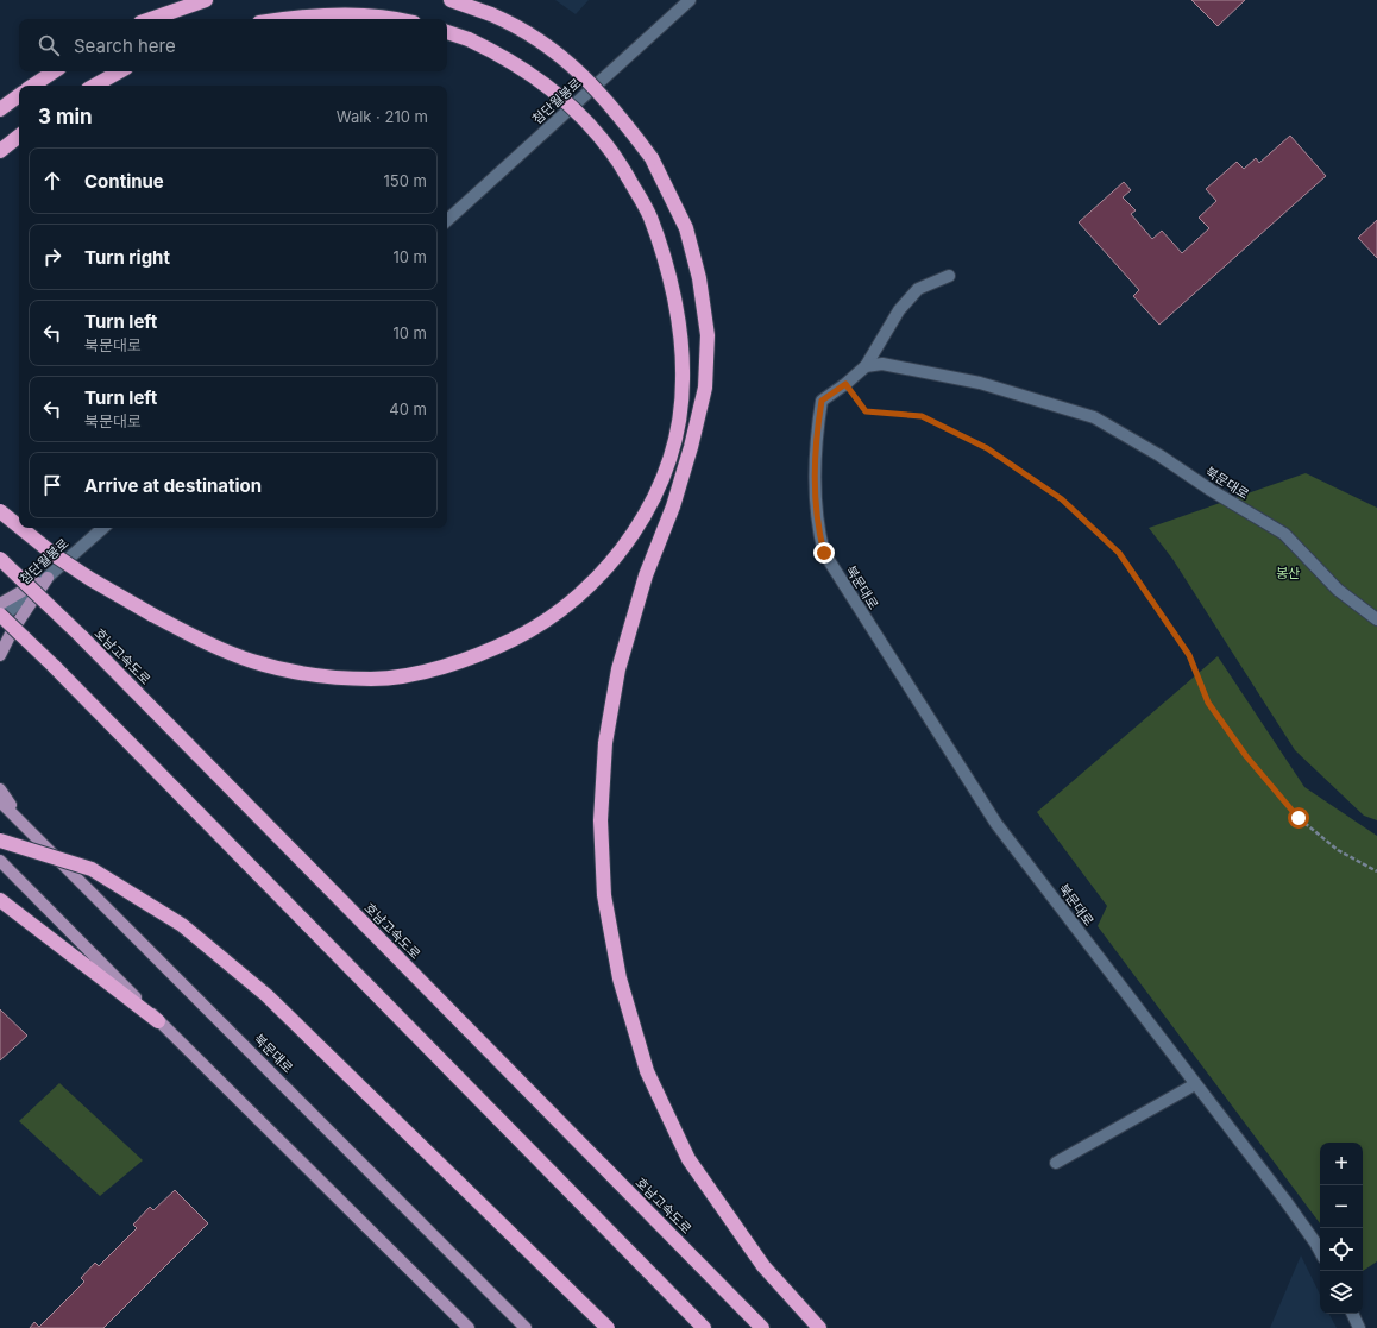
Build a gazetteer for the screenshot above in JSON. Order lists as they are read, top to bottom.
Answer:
{
  "streets": {
    "highway": ["호남고속도로"],
    "main road": ["북문대로"],
    "street": ["첨단월봉로"]
  },
  "parks": ["봉산"],
  "page": {
    "search": "Search here",
    "heading": ["3 min", "Walk · 210 m"],
    "list": [
      ["Continue", "150 m"],
      ["Turn right", "10 m"],
      ["Turn left", "북문대로", "10 m"],
      ["Turn left", "북문대로", "40 m"],
      "Arrive at destination"
    ],
    "map_buttons": ["+", "−"]
  }
}
